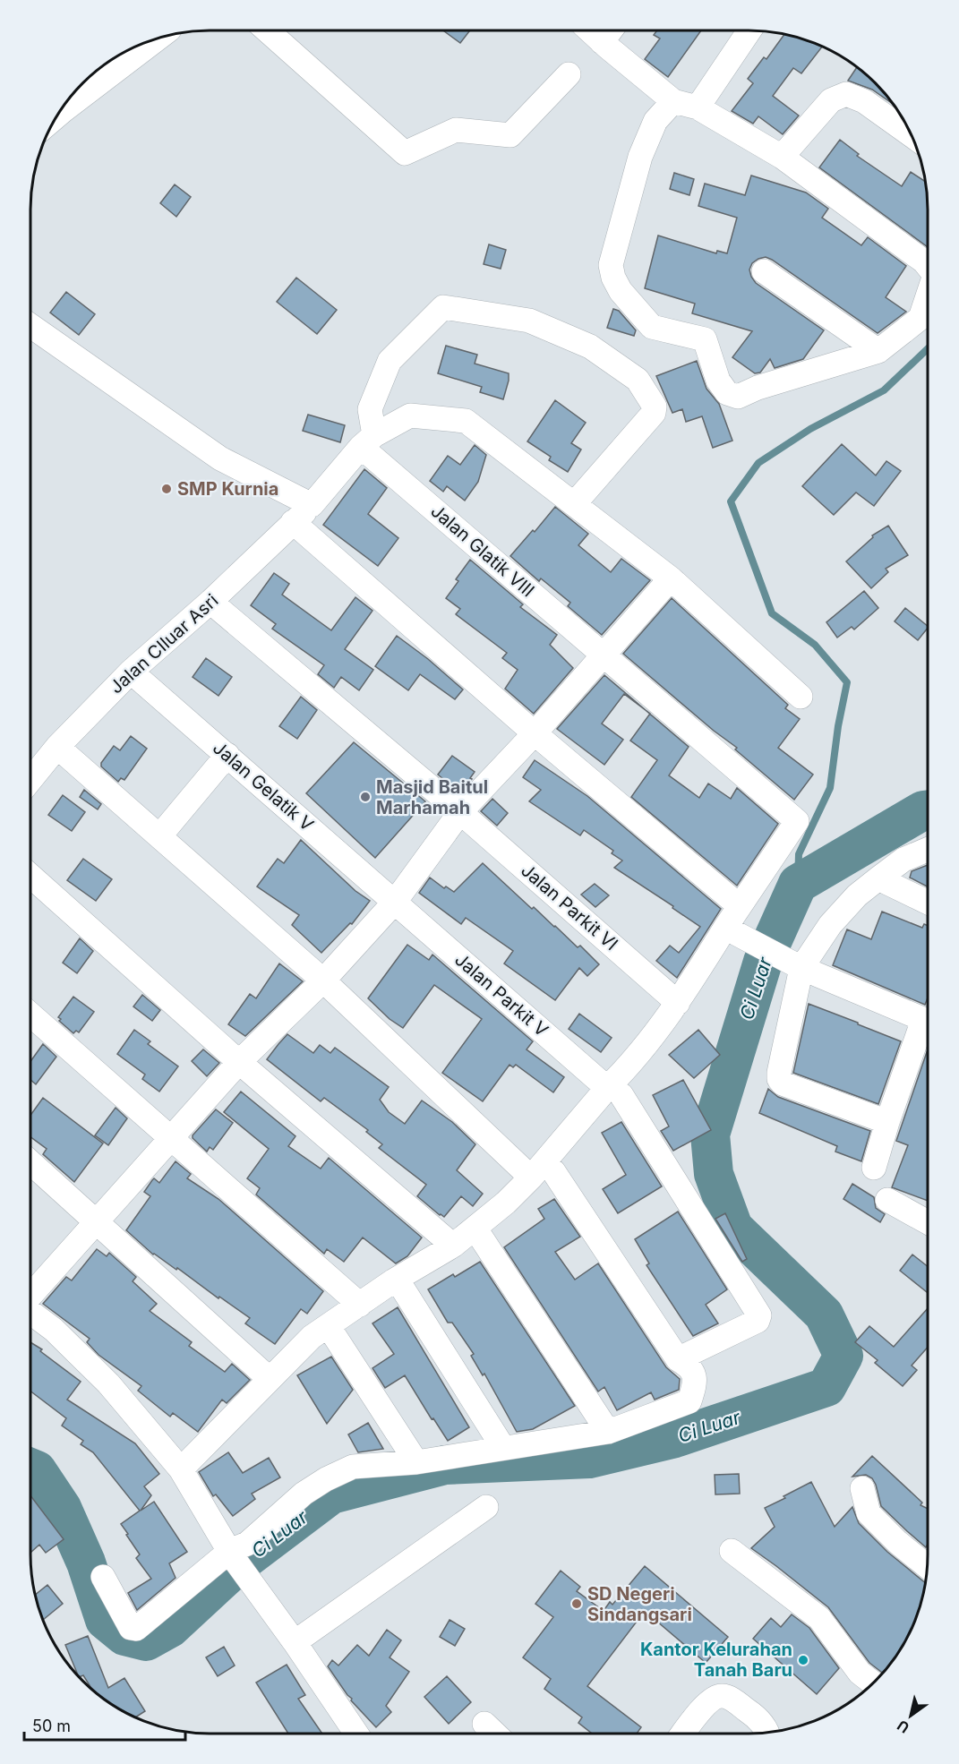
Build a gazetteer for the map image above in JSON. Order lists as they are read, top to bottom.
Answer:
{
  "streets": {
    "street": [
      "Jalan Glatik VIII",
      "Jalan CIluar Asri",
      "Jalan Gelatik V",
      "Jalan Parkit VI",
      "Jalan Parkit V"
    ]
  },
  "crossings": [
    ["Jalan Glatik VIII", "Jalan CIluar Asri"],
    ["Jalan CIluar Asri", "Jalan Gelatik V"],
    ["Jalan CIluar Asri", "Jalan Parkit VI"],
    ["Jalan Gelatik V", "Jalan Parkit V"]
  ],
  "water": ["Ci Luar"],
  "places": [
    "SMP Kurnia",
    "Masjid Baitul Marhamah",
    "SD Negeri Sindangsari",
    "Kantor Kelurahan Tanah Baru"
  ],
  "scale_bar": "50 m",
  "north": "bottom left"
}
